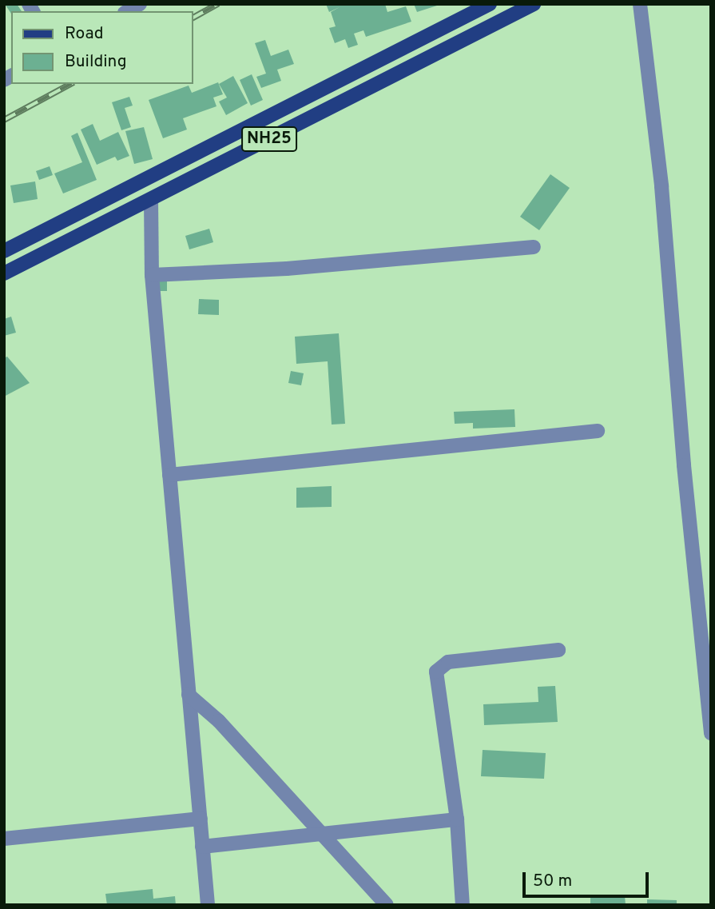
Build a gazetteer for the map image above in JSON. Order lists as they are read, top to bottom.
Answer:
{
  "streets": {
    "main road": ["NH25"]
  },
  "legend": ["Road", "Building"],
  "scale_bar": "50 m"
}
